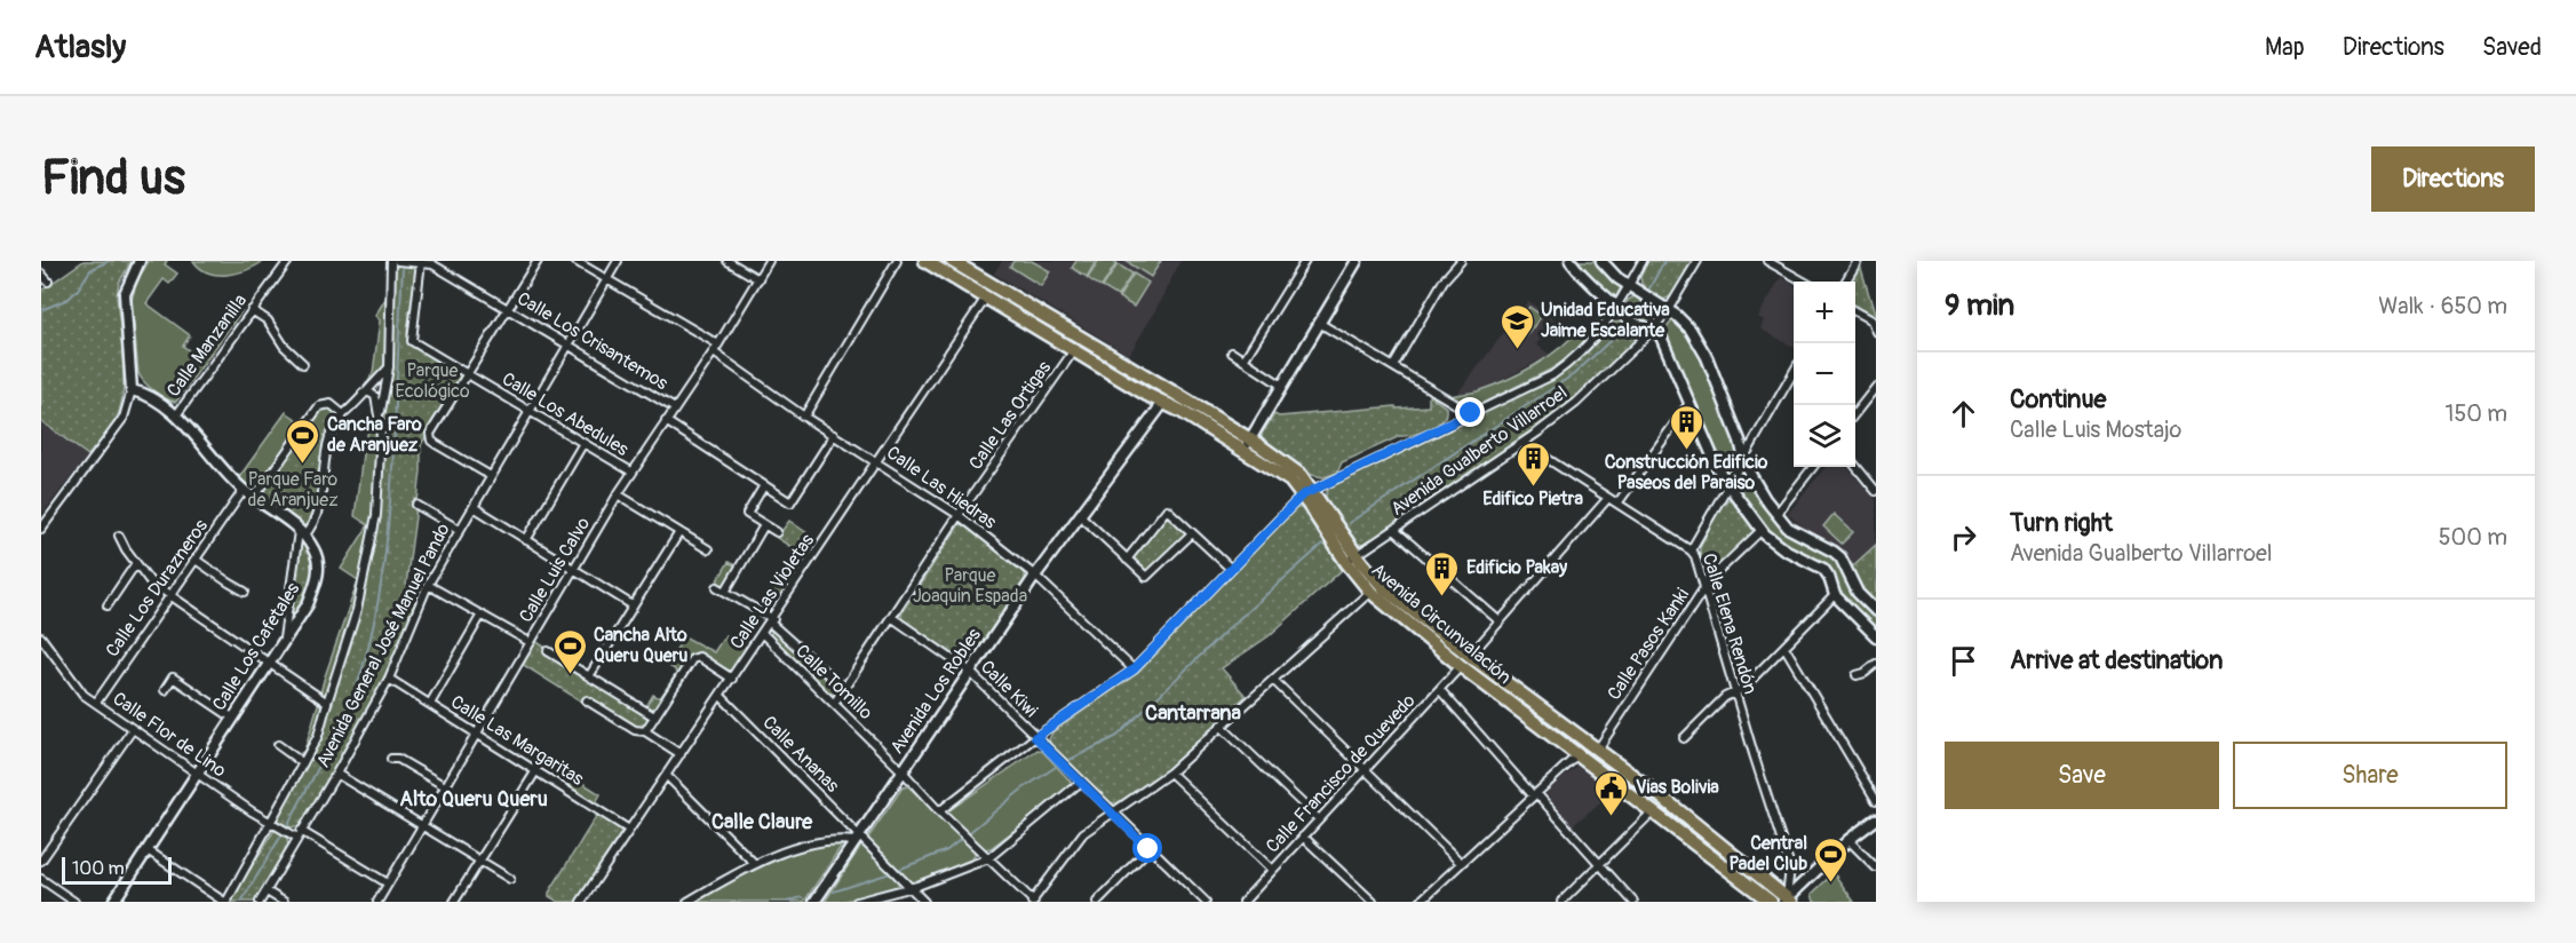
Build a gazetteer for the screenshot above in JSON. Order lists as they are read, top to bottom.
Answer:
{
  "streets": {
    "highway": ["Avenida Circunvalación"],
    "main road": ["Calle Los Cafetales", "Avenida Los Robles"],
    "street": [
      "Calle Los Crisantemos",
      "Calle Manzanilla",
      "Calle Los Abedules",
      "Calle Las Ortigas",
      "Avenida Gualberto Villarroel",
      "Calle Las Hiedras",
      "Calle Luis Calvo",
      "Calle Los Durazneros",
      "Calle Las Violetas",
      "Calle Elena Rendón",
      "Calle Pasos Kanki",
      "Avenida General José Manuel Pando",
      "Calle Tomillo",
      "Calle Kiwi",
      "Calle Flor de Lino",
      "Calle Las Margaritas",
      "Calle Ananas",
      "Calle Francisco de Quevedo"
    ]
  },
  "crossings": [
    ["Calle Los Crisantemos", "Calle Los Abedules"],
    ["Calle Los Crisantemos", "Calle Las Hiedras"],
    ["Calle Los Crisantemos", "Calle Luis Calvo"],
    ["Calle Los Crisantemos", "Avenida General José Manuel Pando"],
    ["Calle Manzanilla", "Calle Los Cafetales"],
    ["Calle Los Abedules", "Calle Luis Calvo"],
    ["Calle Los Abedules", "Avenida General José Manuel Pando"],
    ["Calle Las Ortigas", "Calle Las Hiedras"],
    ["Calle Las Ortigas", "Avenida Circunvalación"],
    ["Calle Las Ortigas", "Calle Tomillo"],
    ["Calle Las Ortigas", "Calle Kiwi"],
    ["Avenida Gualberto Villarroel", "Calle Las Hiedras"],
    ["Avenida Gualberto Villarroel", "Avenida Circunvalación"],
    ["Avenida Gualberto Villarroel", "Calle Elena Rendón"],
    ["Avenida Gualberto Villarroel", "Calle Tomillo"],
    ["Avenida Gualberto Villarroel", "Calle Kiwi"],
    ["Calle Las Hiedras", "Calle Luis Calvo"],
    ["Calle Las Hiedras", "Calle Las Violetas"],
    ["Calle Las Hiedras", "Avenida Los Robles"],
    ["Calle Luis Calvo", "Calle Flor de Lino"],
    ["Calle Luis Calvo", "Calle Las Margaritas"],
    ["Calle Los Durazneros", "Calle Los Cafetales"],
    ["Calle Los Durazneros", "Calle Flor de Lino"],
    ["Calle Las Violetas", "Avenida Circunvalación"],
    ["Calle Las Violetas", "Calle Tomillo"],
    ["Calle Las Violetas", "Calle Las Margaritas"],
    ["Calle Las Violetas", "Calle Ananas"],
    ["Avenida Circunvalación", "Calle Elena Rendón"],
    ["Avenida Circunvalación", "Calle Pasos Kanki"],
    ["Avenida Circunvalación", "Avenida Los Robles"],
    ["Avenida Circunvalación", "Calle Francisco de Quevedo"],
    ["Calle Elena Rendón", "Calle Pasos Kanki"],
    ["Calle Elena Rendón", "Calle Francisco de Quevedo"],
    ["Avenida General José Manuel Pando", "Calle Flor de Lino"],
    ["Avenida General José Manuel Pando", "Calle Las Margaritas"],
    ["Calle Los Cafetales", "Calle Flor de Lino"],
    ["Calle Tomillo", "Avenida Los Robles"],
    ["Calle Kiwi", "Avenida Los Robles"],
    ["Avenida Los Robles", "Calle Ananas"]
  ],
  "districts": ["Cantarrana", "Alto Queru Queru", "Calle Claure"],
  "parks": ["Parque Ecológico", "Parque Faro de Aranjuez", "Parque Joaquin Espada"],
  "places": {
    "school or university": ["Unidad Educativa Jaime Escalante"],
    "building": ["Construcción Edificio Paseos del Paraiso", "Edifico Pietra", "Edificio Pakay"],
    "sports": ["Cancha Faro de Aranjuez", "Cancha Alto Queru Queru", "Central Padel Club"],
    "public building": ["Vias Bolivia"]
  },
  "scale_bar": "100 m",
  "page": {
    "header": "Atlasly",
    "nav": ["Map", "Directions", "Saved"],
    "buttons": [
      "Directions",
      ["Save", "Share"]
    ],
    "title": "Find us",
    "heading": ["9 min", "Walk · 650 m"],
    "map_buttons": ["+", "−"],
    "list": [
      ["Continue", "Calle Luis Mostajo", "150 m"],
      ["Turn right", "Avenida Gualberto Villarroel", "500 m"],
      "Arrive at destination"
    ],
    "scale": "100 m"
  }
}
